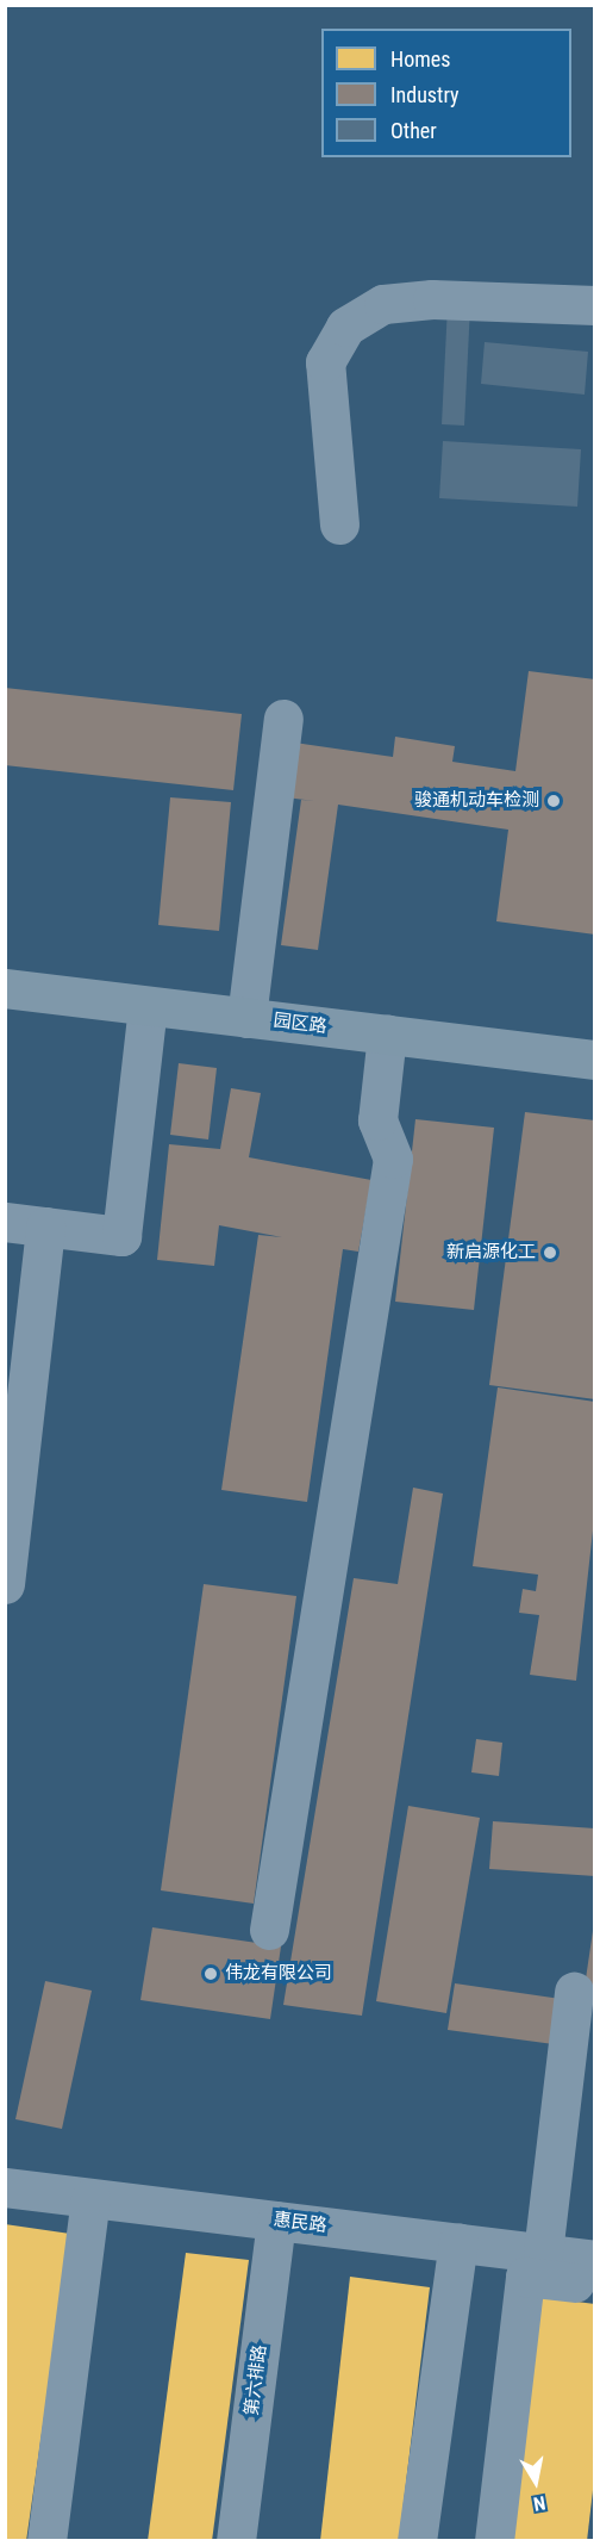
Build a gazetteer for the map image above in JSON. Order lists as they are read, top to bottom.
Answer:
{
  "streets": {
    "highway": ["园区路"],
    "street": ["惠民路", "第六排路"]
  },
  "crossings": [
    ["惠民路", "第六排路"]
  ],
  "places": ["骏通机动车检测", "新启源化工", "伟龙有限公司"],
  "legend": ["Homes", "Industry", "Other"],
  "north": "bottom"
}
